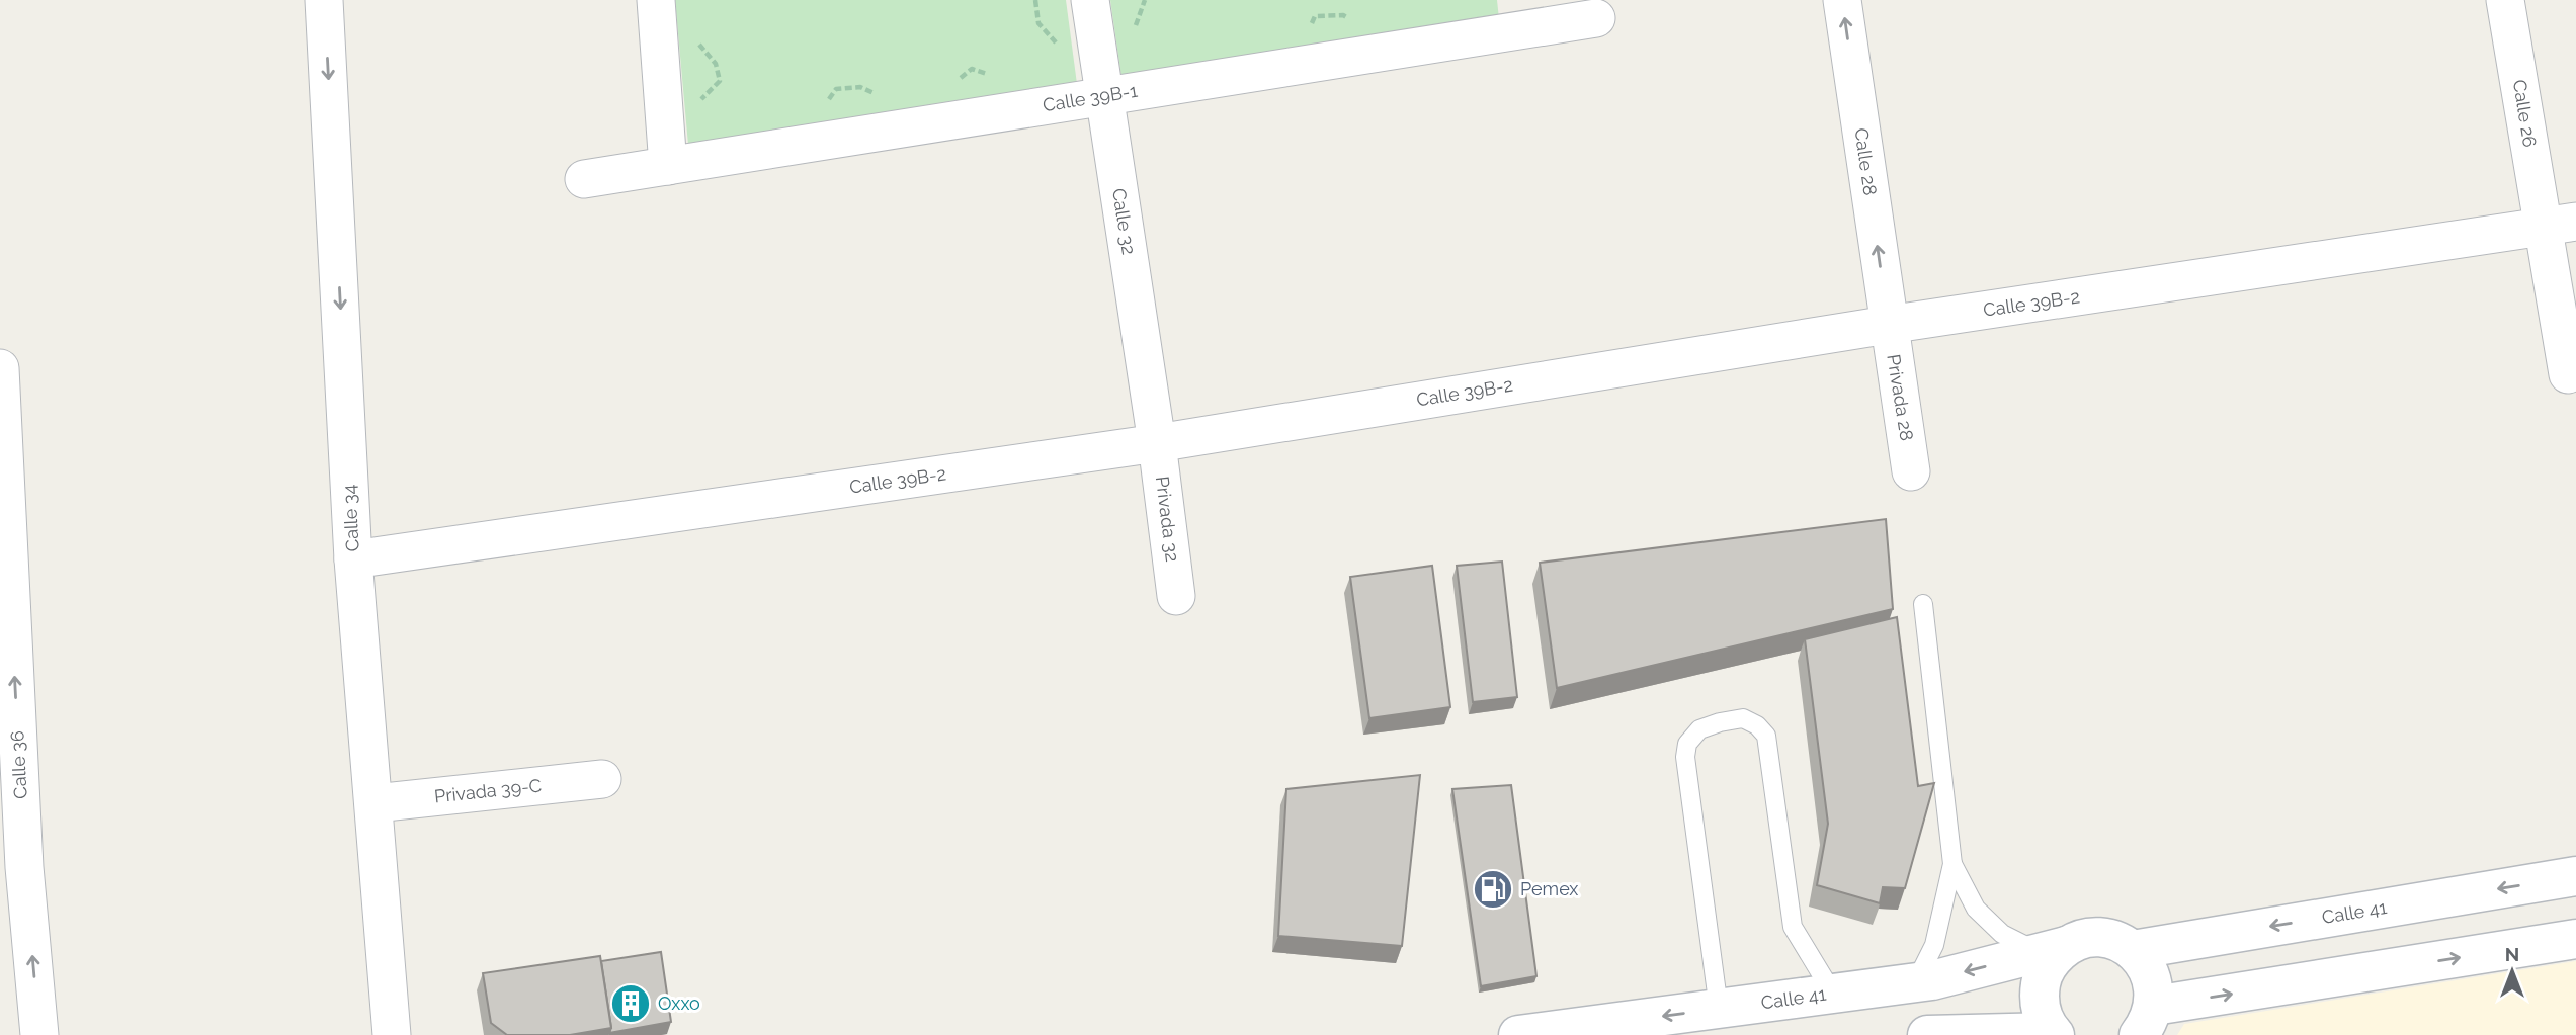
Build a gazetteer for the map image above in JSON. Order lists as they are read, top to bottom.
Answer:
{
  "streets": {
    "main road": ["Calle 41"],
    "street": [
      "Calle 39B-1",
      "Calle 26",
      "Calle 28",
      "Calle 32",
      "Calle 39B-2",
      "Privada 28",
      "Calle 34",
      "Privada 32",
      "Calle 36",
      "Privada 39-C"
    ]
  },
  "crossings": [
    ["Calle 39B-1", "Calle 32"],
    ["Calle 26", "Calle 39B-2"],
    ["Calle 28", "Calle 39B-2"],
    ["Calle 28", "Privada 28"],
    ["Calle 32", "Calle 39B-2"],
    ["Calle 32", "Privada 32"],
    ["Calle 39B-2", "Privada 28"],
    ["Calle 39B-2", "Calle 34"],
    ["Calle 39B-2", "Privada 32"],
    ["Calle 34", "Privada 39-C"]
  ],
  "one_way": ["Calle 28", "Calle 34", "Calle 36"],
  "places": {
    "fuel station": ["Pemex"],
    "building": ["Oxxo"]
  },
  "north": "top"
}
